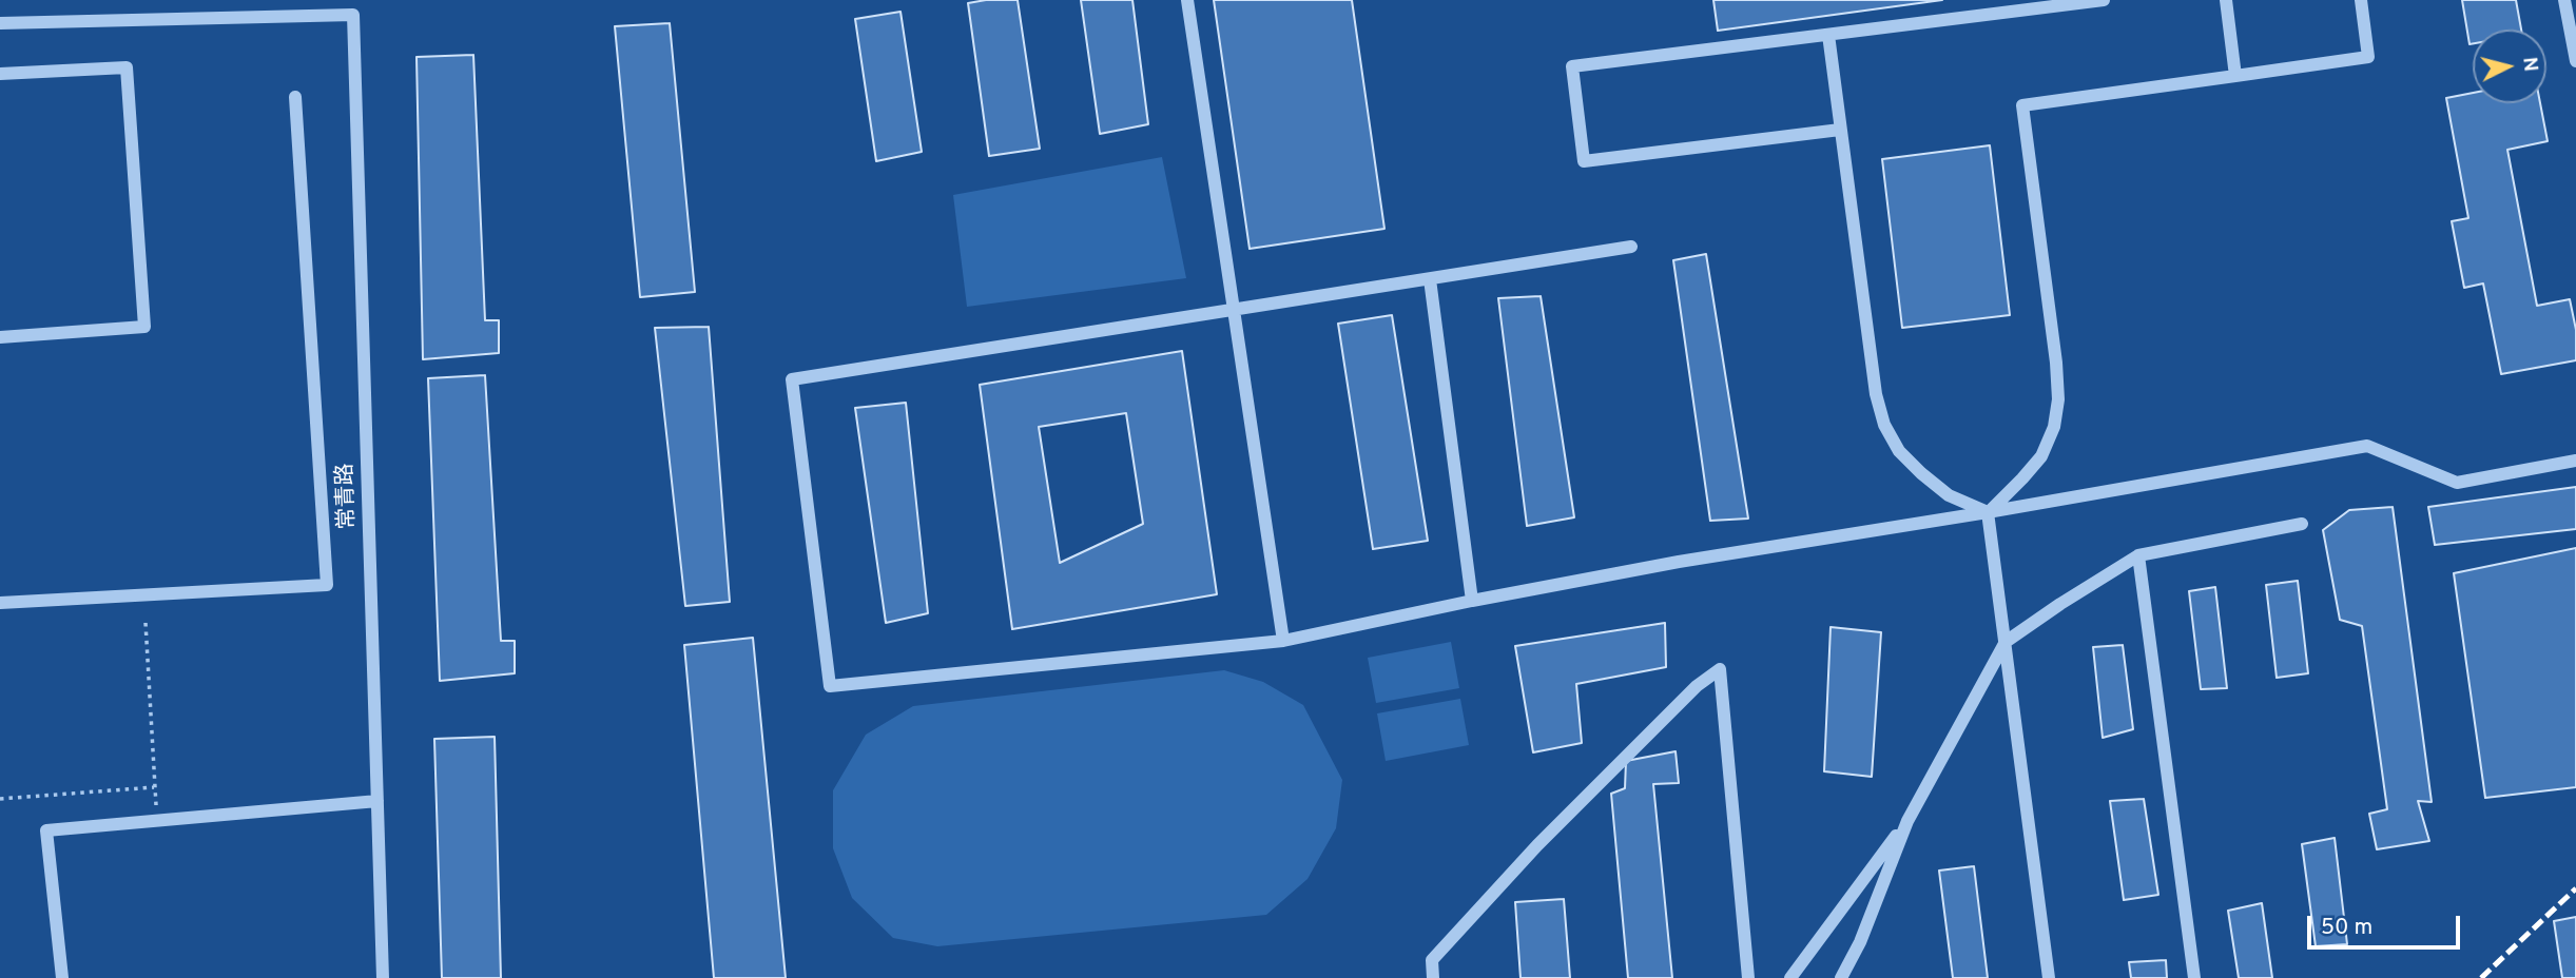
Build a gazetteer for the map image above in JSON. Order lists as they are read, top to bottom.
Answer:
{
  "streets": {
    "street": ["常青路"]
  },
  "scale_bar": "50 m",
  "north": "right"
}
